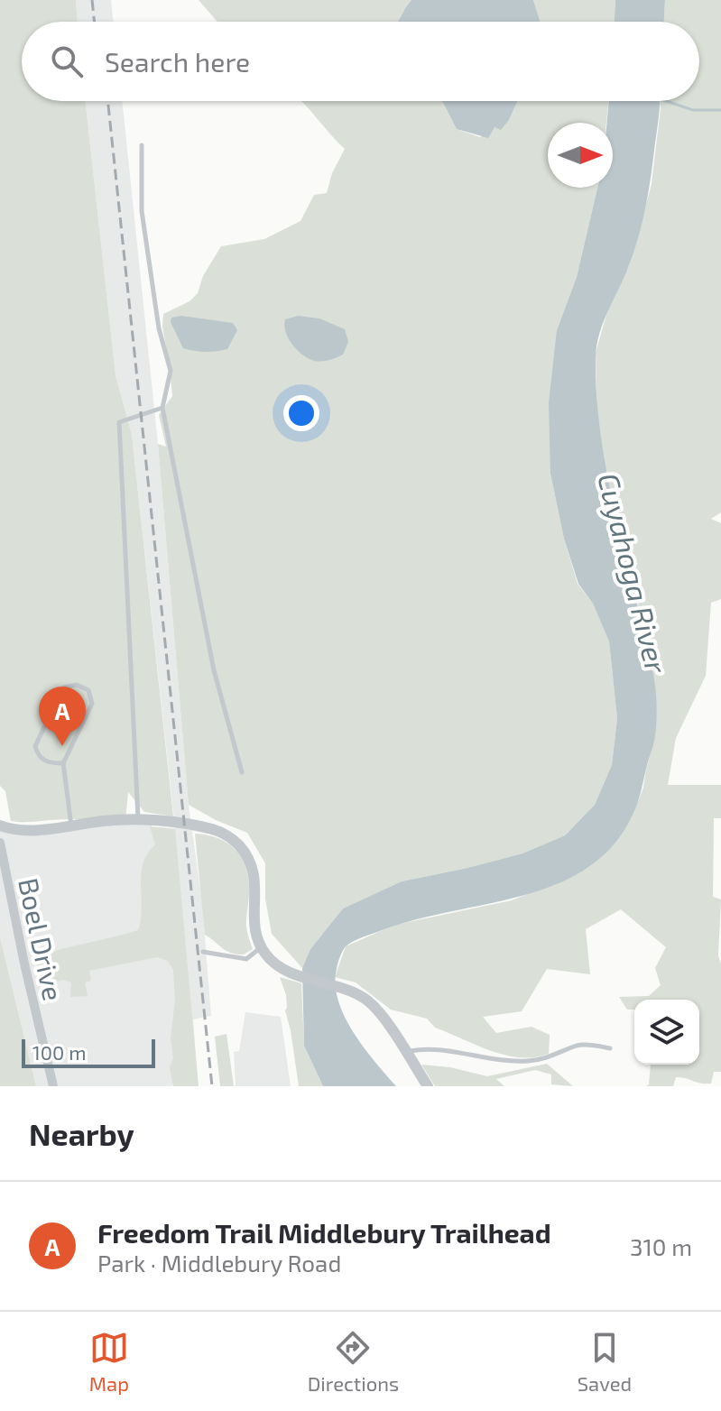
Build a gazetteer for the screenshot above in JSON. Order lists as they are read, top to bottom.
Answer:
{
  "streets": {
    "street": ["Boel Drive"]
  },
  "water": ["Cuyahoga River"],
  "scale_bar": "100 m",
  "north": "right",
  "page": {
    "search": "Search here",
    "pins": "A",
    "scale": "100 m",
    "heading": "Nearby",
    "list": [
      {
        "mark": "A",
        "name": "Freedom Trail Middlebury Trailhead",
        "note": "Park · Middlebury Road",
        "value": "310 m"
      }
    ],
    "nav": ["Map", "Directions", "Saved"]
  }
}
